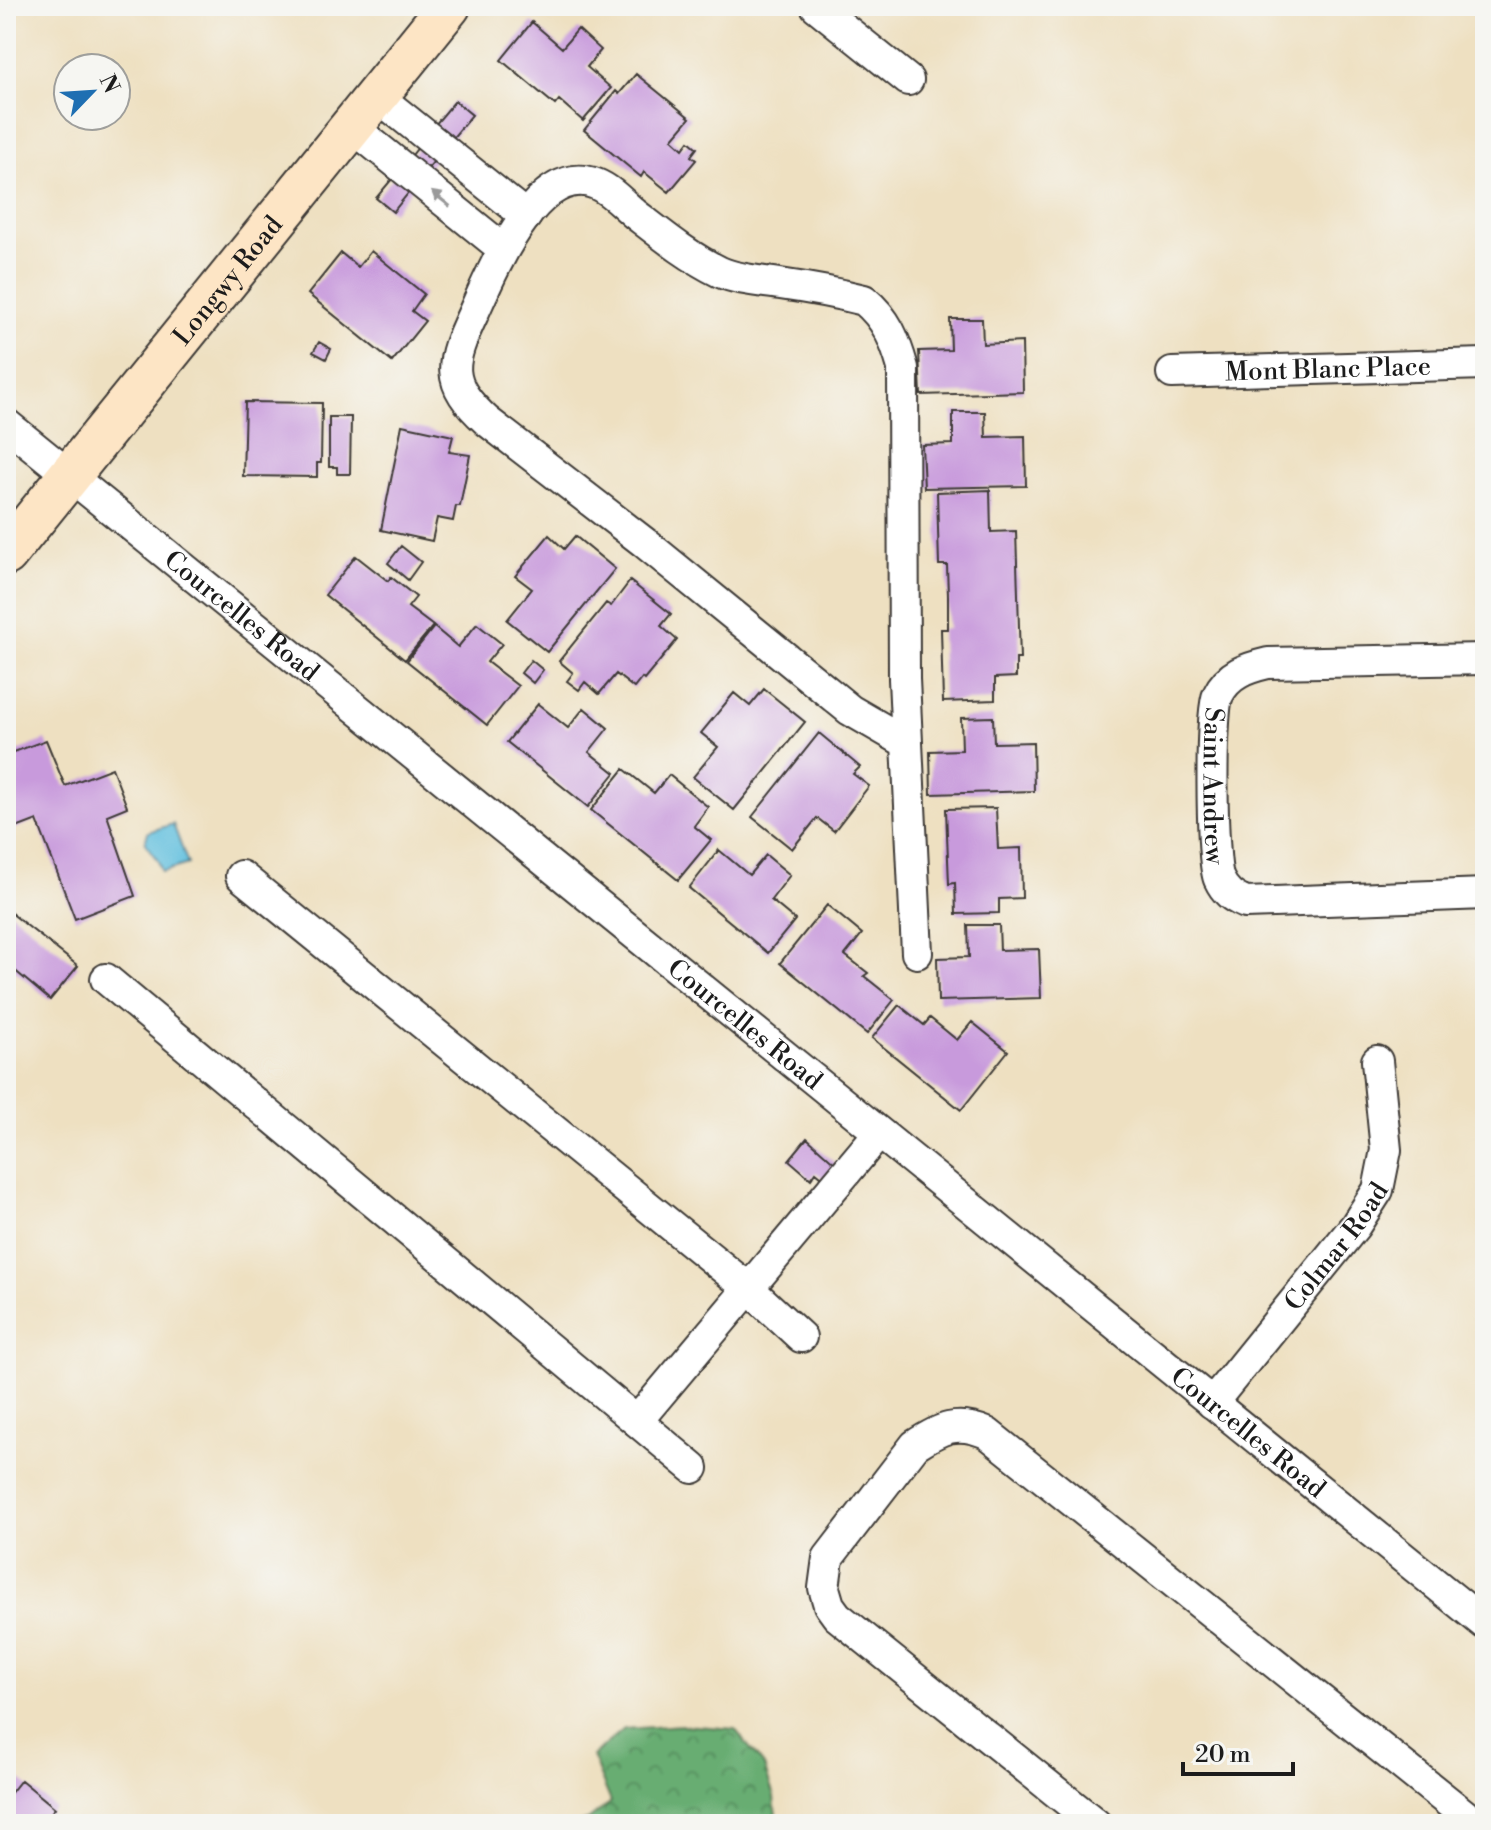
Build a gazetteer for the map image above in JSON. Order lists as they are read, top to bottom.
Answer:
{
  "streets": {
    "street": [
      "Longwy Road",
      "Mont Blanc Place",
      "Courcelles Road",
      "Saint Andrew",
      "Colmar Road"
    ]
  },
  "crossings": [
    ["Longwy Road", "Courcelles Road"],
    ["Courcelles Road", "Colmar Road"]
  ],
  "scale_bar": "20 m",
  "north": "top right"
}
